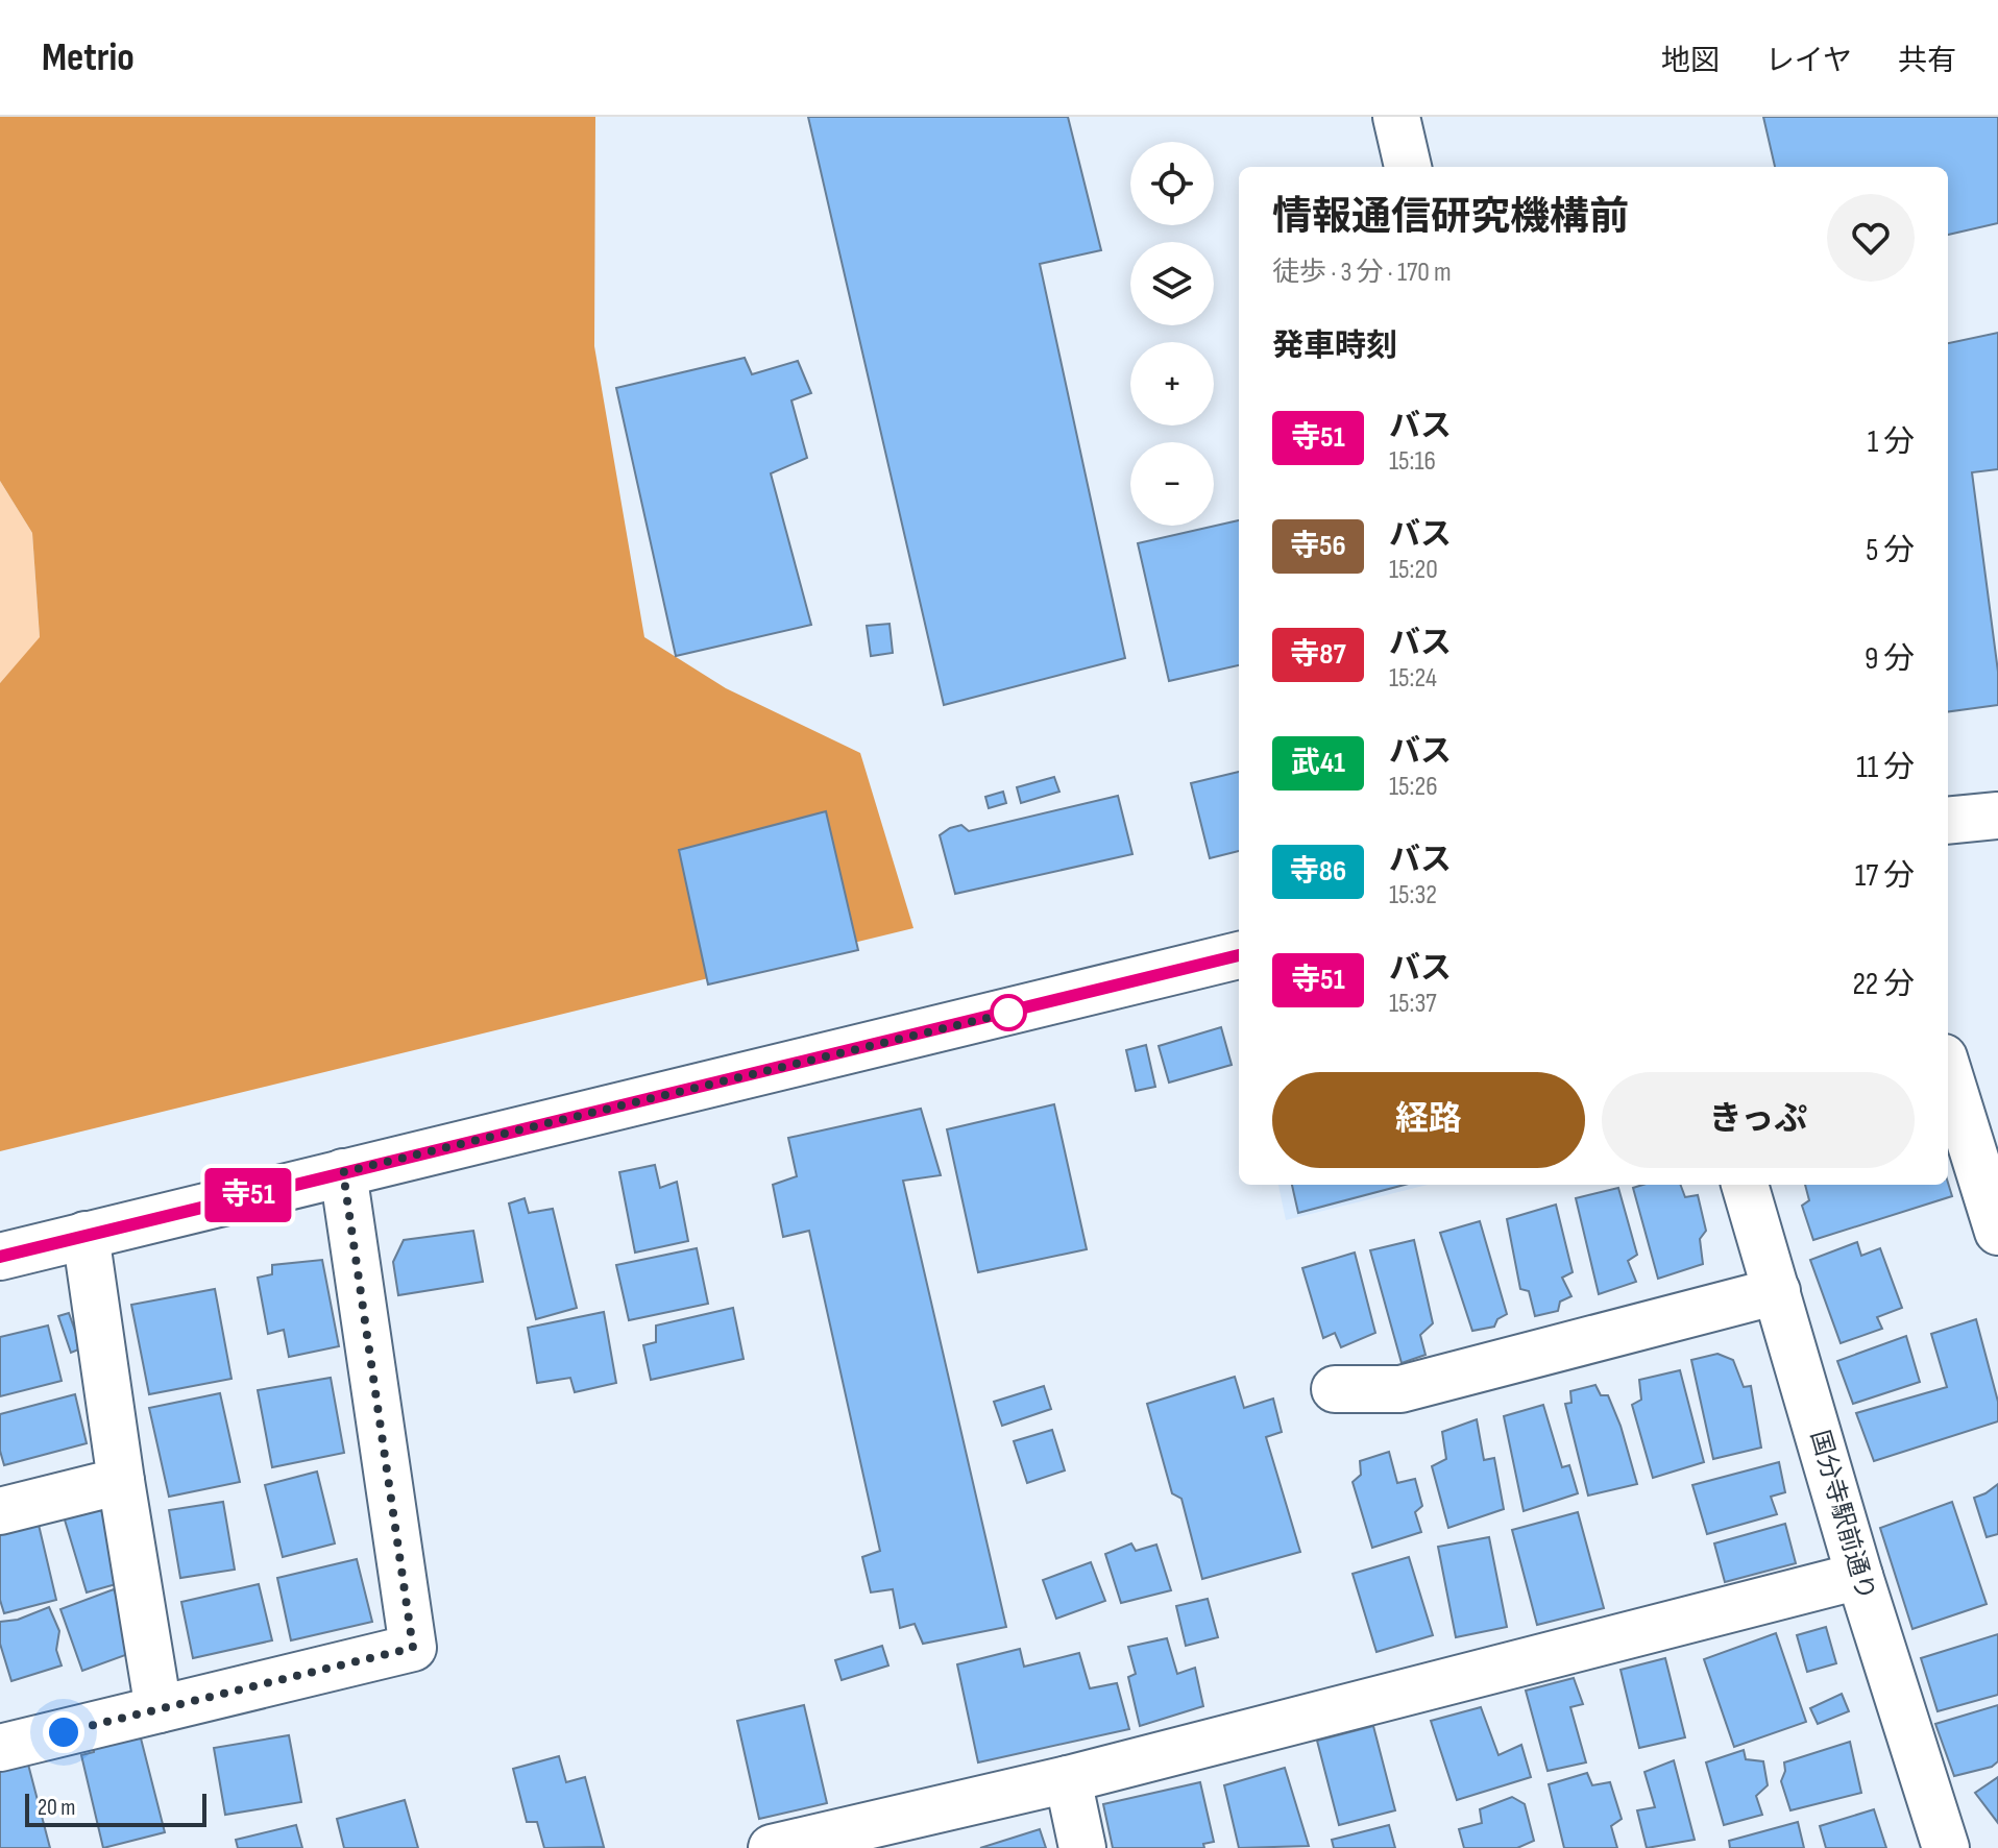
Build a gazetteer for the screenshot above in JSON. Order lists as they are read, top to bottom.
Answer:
{
  "streets": {
    "street": ["国分寺駅前通り"]
  },
  "lines": ["bus line 寺51"],
  "scale_bar": "20 m",
  "page": {
    "header": "Metrio",
    "nav": ["地図", "レイヤ", "共有"],
    "on_map": "寺51",
    "map_buttons": ["+", "−"],
    "heading": [
      ["情報通信研究機構前", "徒歩 · 3 分 · 170 m"],
      "発車時刻"
    ],
    "list": [
      {
        "mark": "寺51",
        "name": "バス",
        "note": "15:16",
        "value": "1 分"
      },
      {
        "mark": "寺56",
        "name": "バス",
        "note": "15:20",
        "value": "5 分"
      },
      {
        "mark": "寺87",
        "name": "バス",
        "note": "15:24",
        "value": "9 分"
      },
      {
        "mark": "武41",
        "name": "バス",
        "note": "15:26",
        "value": "11 分"
      },
      {
        "mark": "寺86",
        "name": "バス",
        "note": "15:32",
        "value": "17 分"
      },
      {
        "mark": "寺51",
        "name": "バス",
        "note": "15:37",
        "value": "22 分"
      }
    ],
    "buttons": ["経路", "きっぷ"],
    "scale": "20 m"
  }
}
